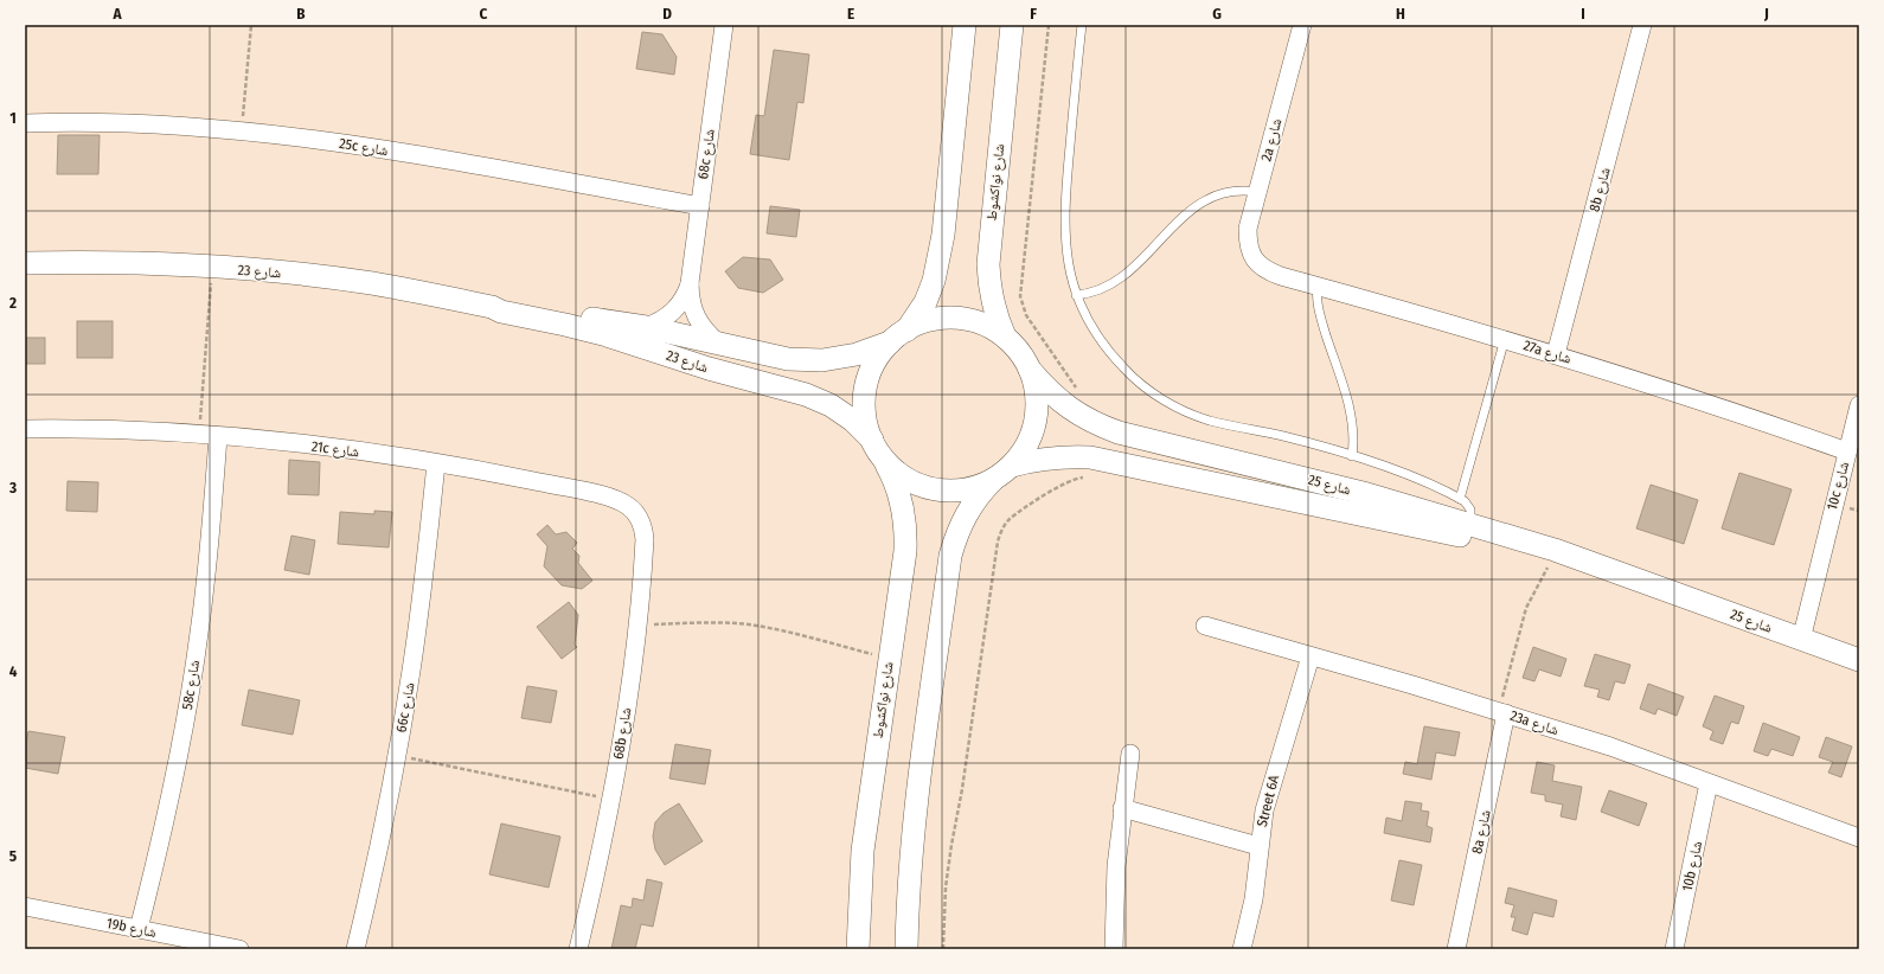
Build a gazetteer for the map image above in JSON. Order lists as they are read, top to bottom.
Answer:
{
  "streets": {
    "street": [
      "2a شارع",
      "25c شارع",
      "68c شارع",
      "شارع نواكشوط",
      "8b شارع",
      "شارع 23",
      "27a شارع",
      "21c شارع",
      "شارع 25",
      "10c شارع",
      "58c شارع",
      "66c شارع",
      "23a شارع",
      "68b شارع",
      "Street 6A",
      "8a شارع",
      "10b شارع",
      "19b شارع"
    ]
  },
  "crossings": [
    ["2a شارع", "27a شارع"],
    ["25c شارع", "68c شارع"],
    ["68c شارع", "شارع 23"],
    ["شارع نواكشوط", "شارع 23"],
    ["شارع نواكشوط", "شارع 25"],
    ["8b شارع", "27a شارع"],
    ["شارع 23", "شارع 25"],
    ["27a شارع", "10c شارع"],
    ["21c شارع", "58c شارع"],
    ["21c شارع", "66c شارع"],
    ["21c شارع", "68b شارع"],
    ["شارع 25", "10c شارع"],
    ["58c شارع", "19b شارع"],
    ["23a شارع", "Street 6A"],
    ["23a شارع", "8a شارع"],
    ["23a شارع", "10b شارع"]
  ],
  "grid": {
    "columns": [
      "A",
      "B",
      "C",
      "D",
      "E",
      "F",
      "G",
      "H",
      "I",
      "J"
    ],
    "rows": [
      "1",
      "2",
      "3",
      "4",
      "5"
    ]
  }
}
